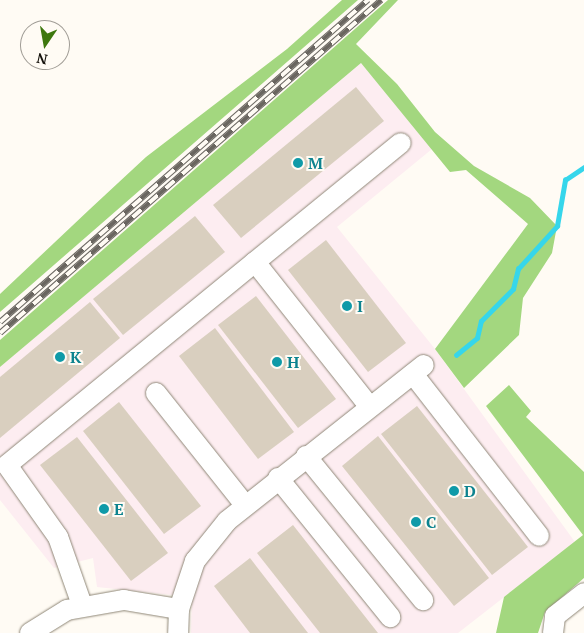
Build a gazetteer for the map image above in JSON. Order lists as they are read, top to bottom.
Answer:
{
  "places": [
    "M",
    "I",
    "K",
    "H",
    "D",
    "E",
    "C"
  ],
  "north": "bottom"
}
